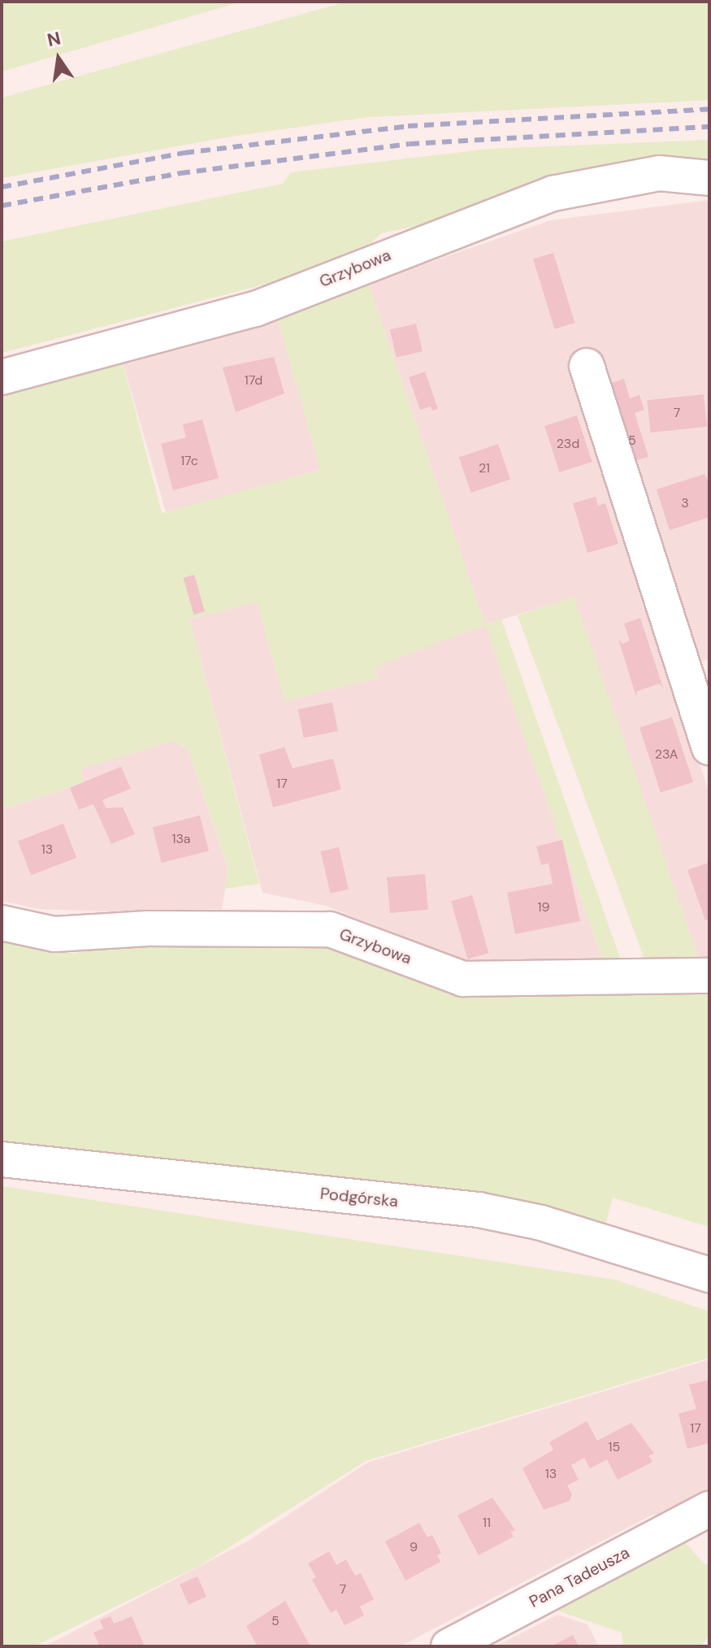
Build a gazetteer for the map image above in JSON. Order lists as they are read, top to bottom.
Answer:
{
  "streets": {
    "street": ["Grzybowa", "Podgórska", "Pana Tadeusza"]
  },
  "house_numbers": [
    "17d",
    "7",
    "5",
    "23d",
    "17c",
    "21",
    "3",
    "23A",
    "17",
    "13a",
    "13",
    "19",
    "17",
    "15",
    "13",
    "11",
    "9",
    "7",
    "5"
  ],
  "north": "top"
}
